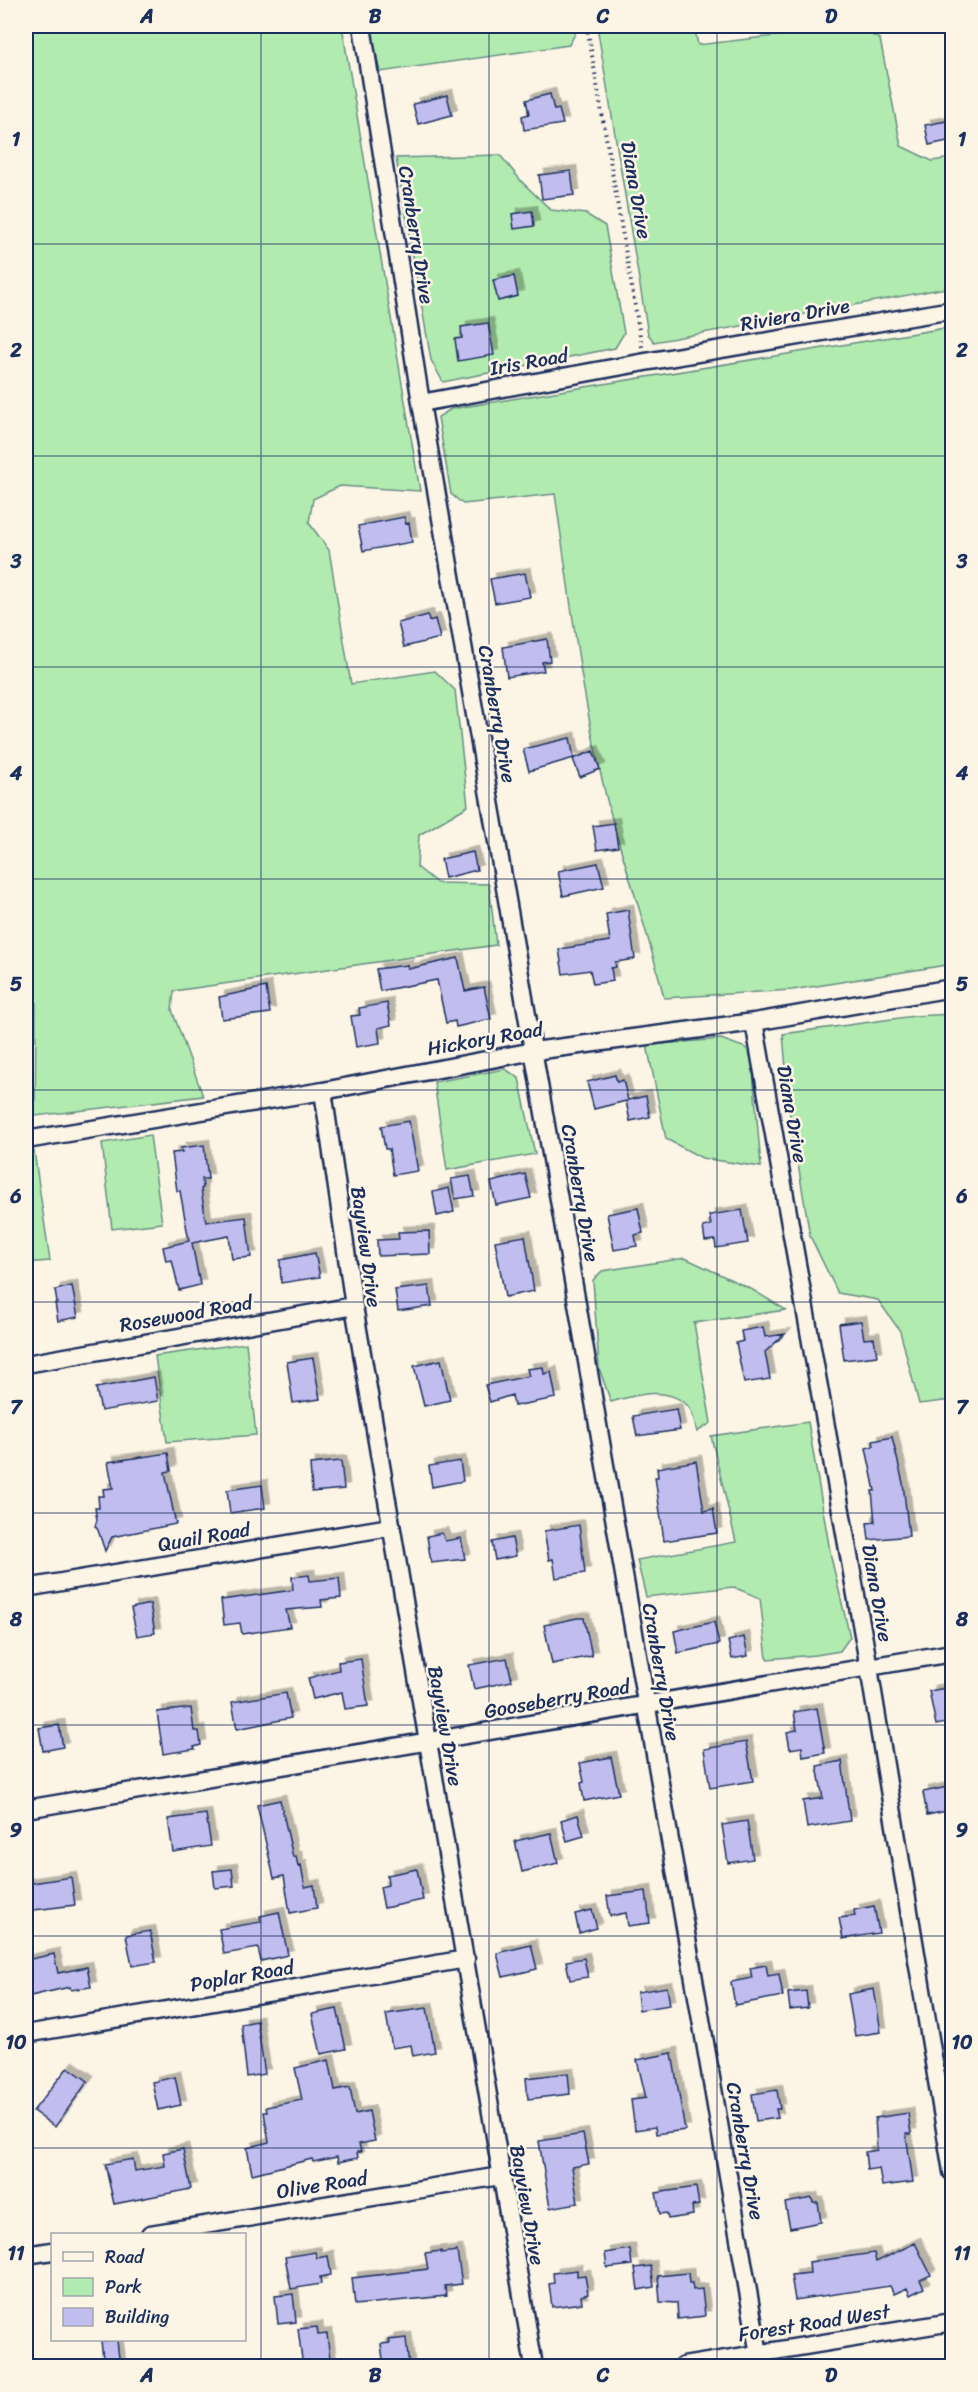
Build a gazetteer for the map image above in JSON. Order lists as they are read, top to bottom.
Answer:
{
  "streets": {
    "street": [
      "Diana Drive",
      "Cranberry Drive",
      "Riviera Drive",
      "Iris Road",
      "Hickory Road",
      "Bayview Drive",
      "Rosewood Road",
      "Quail Road",
      "Gooseberry Road",
      "Poplar Road",
      "Olive Road",
      "Forest Road West"
    ]
  },
  "crossings": [
    ["Diana Drive", "Riviera Drive"],
    ["Diana Drive", "Iris Road"],
    ["Diana Drive", "Hickory Road"],
    ["Diana Drive", "Gooseberry Road"],
    ["Cranberry Drive", "Iris Road"],
    ["Cranberry Drive", "Hickory Road"],
    ["Cranberry Drive", "Gooseberry Road"],
    ["Cranberry Drive", "Forest Road West"],
    ["Riviera Drive", "Iris Road"],
    ["Hickory Road", "Bayview Drive"],
    ["Bayview Drive", "Rosewood Road"],
    ["Bayview Drive", "Quail Road"],
    ["Bayview Drive", "Gooseberry Road"],
    ["Bayview Drive", "Poplar Road"],
    ["Bayview Drive", "Olive Road"]
  ],
  "legend": ["Road", "Park", "Building"],
  "grid": {
    "columns": [
      "A",
      "B",
      "C",
      "D"
    ],
    "rows": [
      "1",
      "2",
      "3",
      "4",
      "5",
      "6",
      "7",
      "8",
      "9",
      "10",
      "11"
    ]
  }
}
